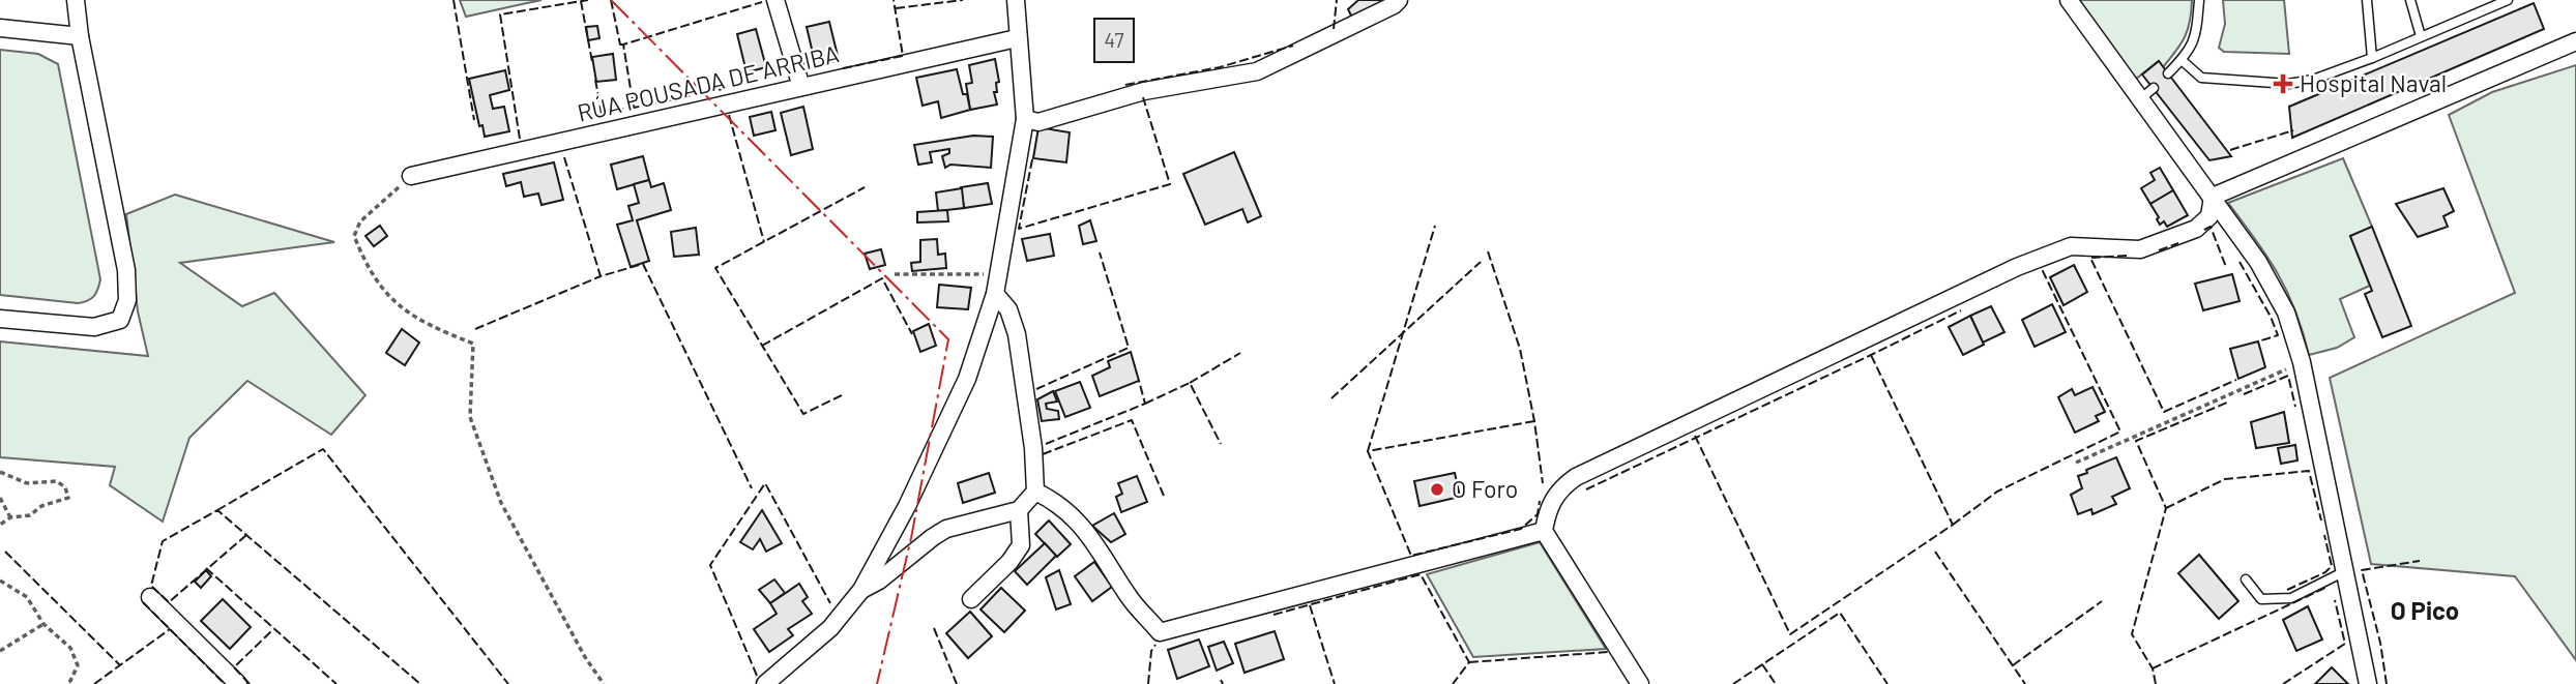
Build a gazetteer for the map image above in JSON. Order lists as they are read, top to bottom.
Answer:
{
  "streets": {
    "street": ["RÚA POUSADA DE ARRIBA"]
  },
  "districts": ["O Pico"],
  "places": {
    "health": ["Hospital Naval"],
    "other": ["O Foro"]
  },
  "house_numbers": ["47"]
}
